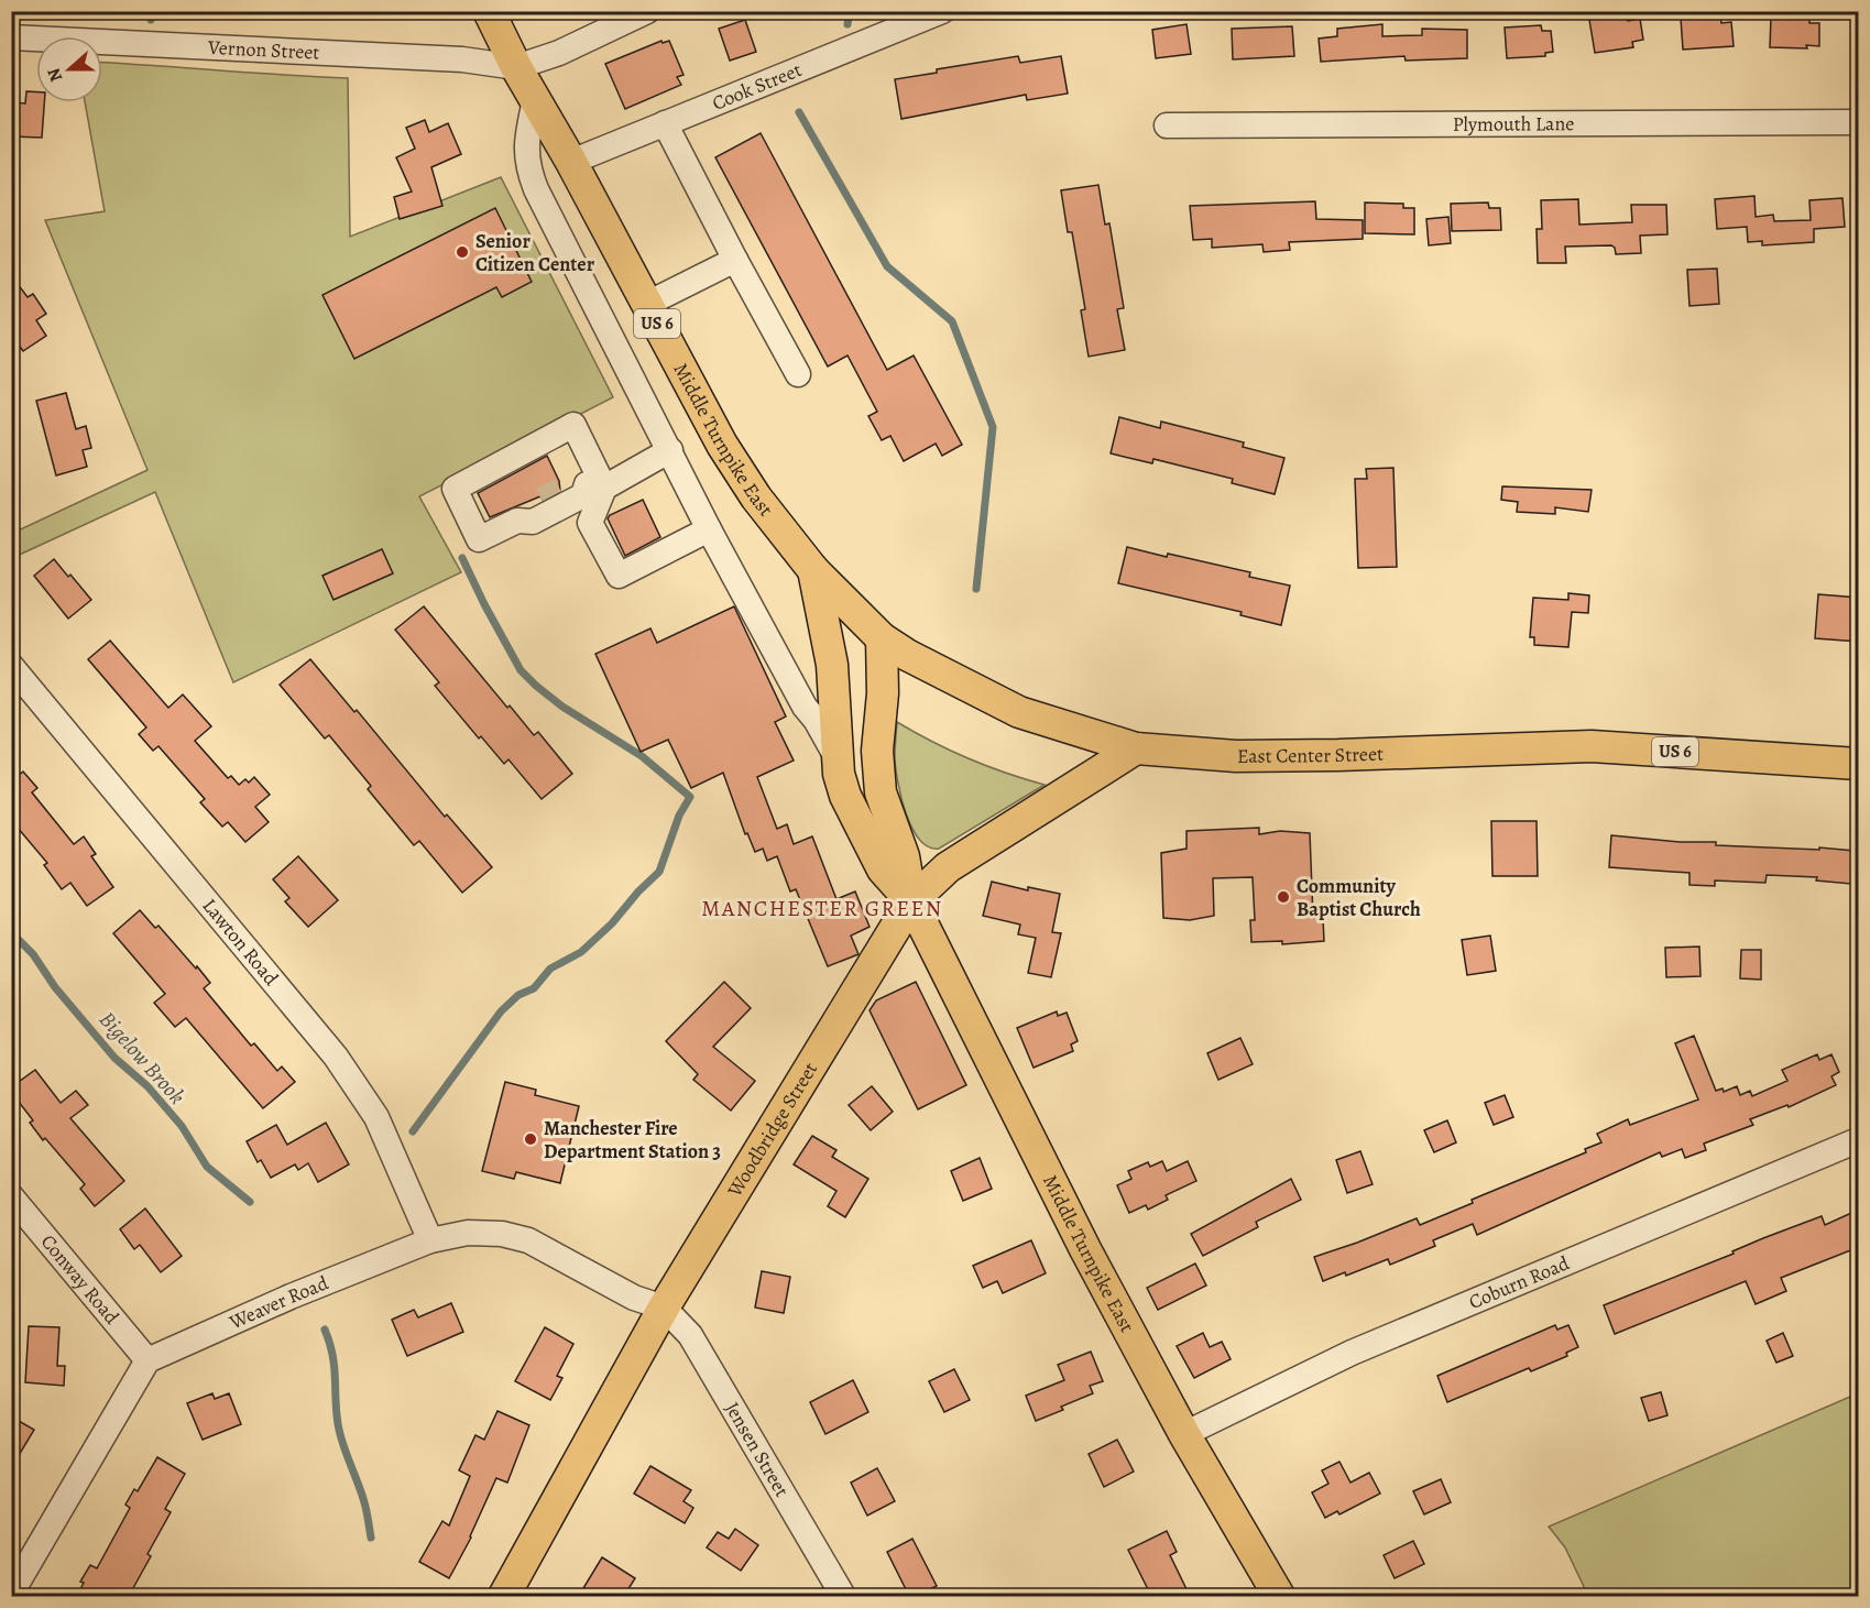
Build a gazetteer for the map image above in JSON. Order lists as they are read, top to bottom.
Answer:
{
  "streets": {
    "main road": [
      "US 6",
      "Middle Turnpike East",
      "East Center Street",
      "Woodbridge Street"
    ],
    "street": [
      "Vernon Street",
      "Cook Street",
      "Plymouth Lane",
      "Lawton Road",
      "Conway Road",
      "Coburn Road",
      "Weaver Road",
      "Jensen Street"
    ]
  },
  "crossings": [
    ["Vernon Street", "Middle Turnpike East"],
    ["Cook Street", "Middle Turnpike East"],
    ["Middle Turnpike East", "East Center Street"],
    ["Middle Turnpike East", "Woodbridge Street"],
    ["Middle Turnpike East", "Coburn Road"],
    ["East Center Street", "Woodbridge Street"],
    ["Lawton Road", "Weaver Road"],
    ["Woodbridge Street", "Weaver Road"],
    ["Woodbridge Street", "Jensen Street"],
    ["Conway Road", "Weaver Road"],
    ["Weaver Road", "Jensen Street"]
  ],
  "districts": ["MANCHESTER GREEN"],
  "water": ["Bigelow Brook"],
  "places": ["Senior Citizen Center", "Community Baptist Church", "Manchester Fire Department Station 3"],
  "north": "left"
}
